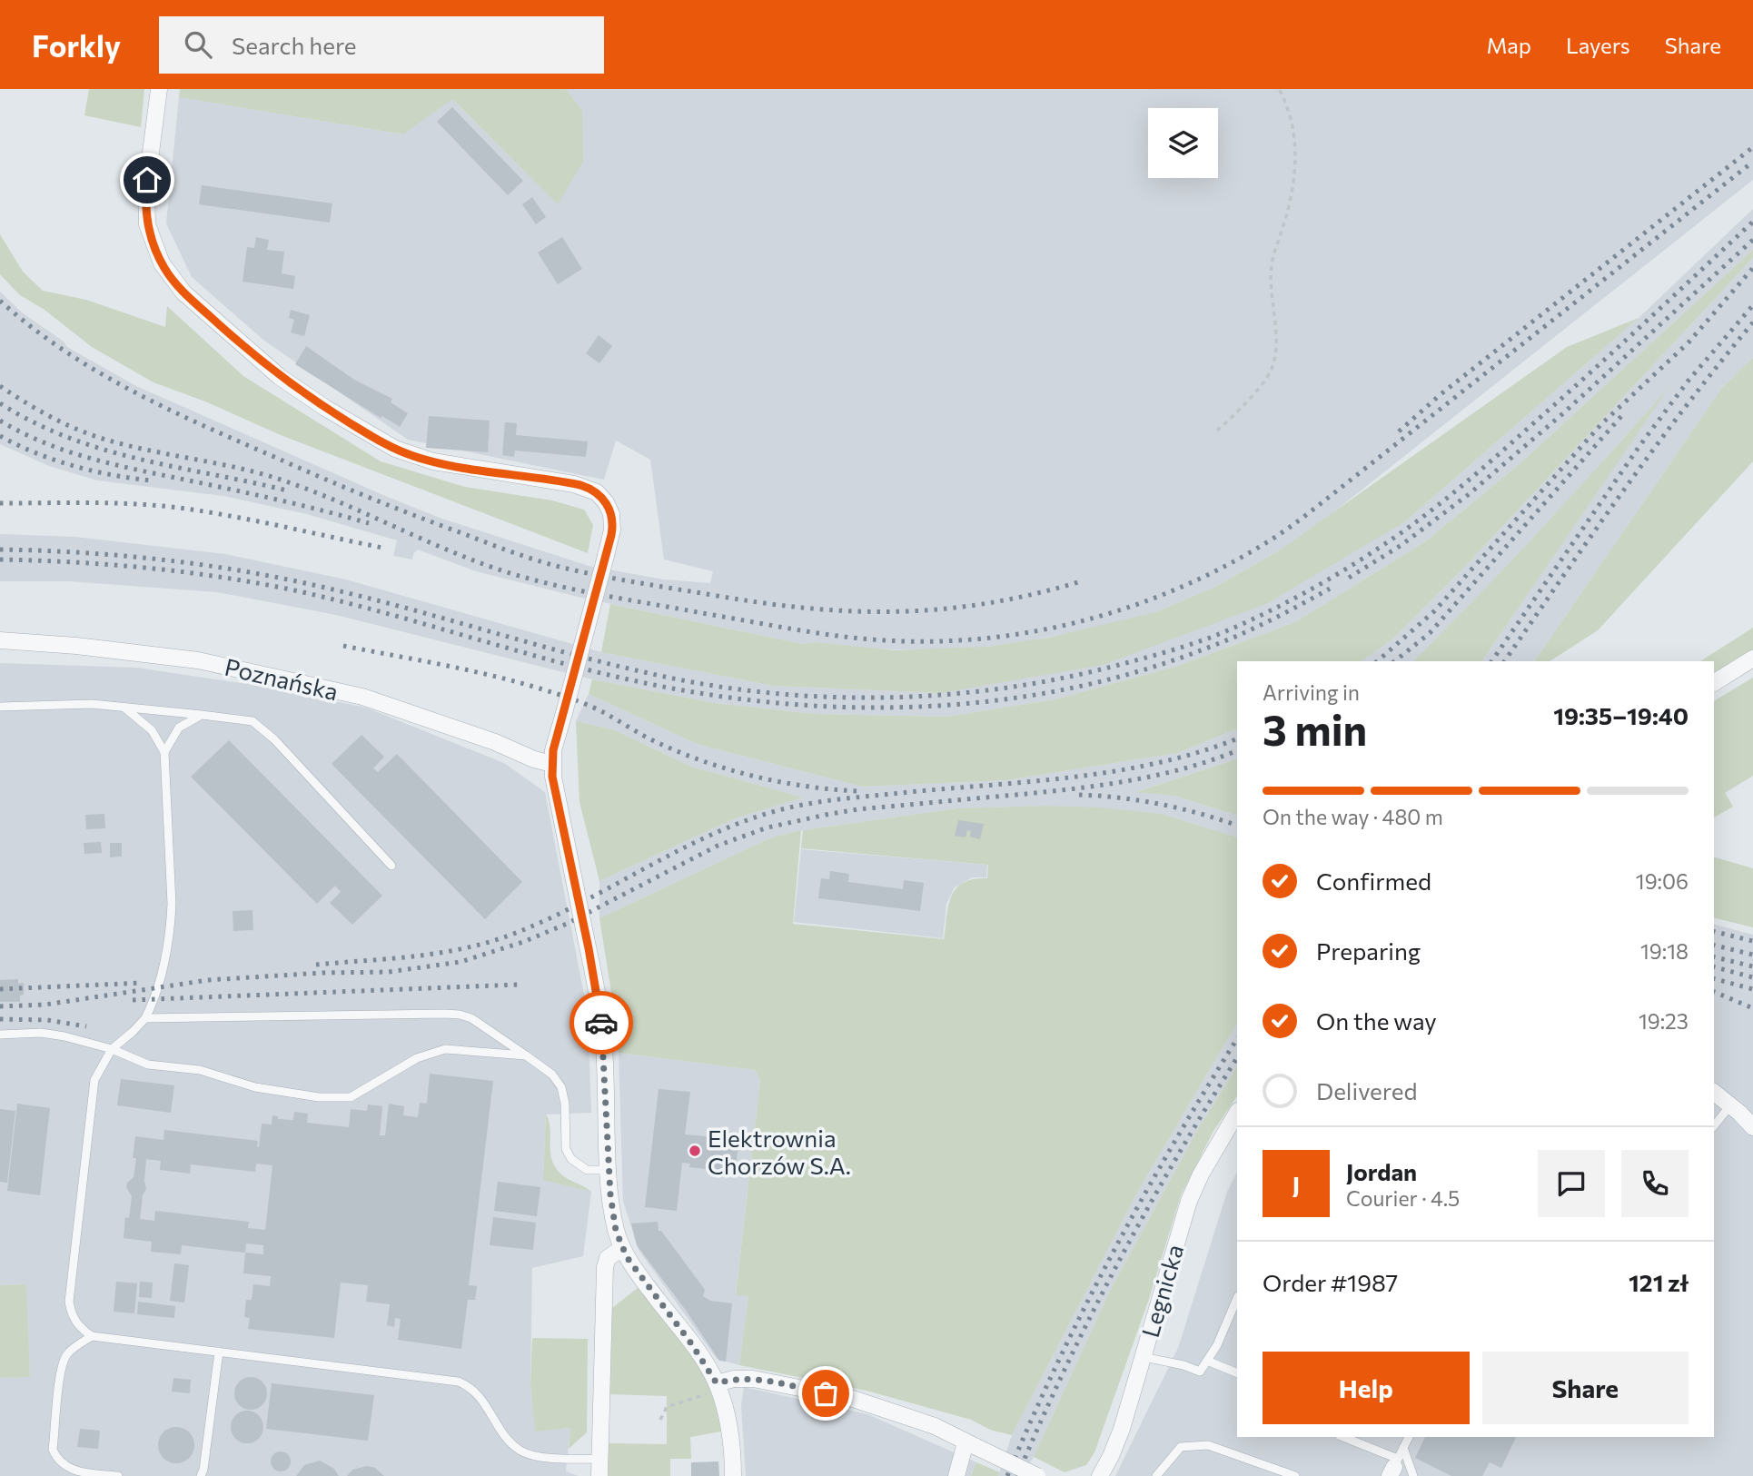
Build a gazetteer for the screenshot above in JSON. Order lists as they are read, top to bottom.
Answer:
{
  "streets": {
    "street": ["Poznańska", "Legnicka"]
  },
  "places": ["Elektrownia Chorzów S.A."],
  "page": {
    "header": "Forkly",
    "search": "Search here",
    "nav": ["Map", "Layers", "Share"],
    "heading": ["3 min", "Arriving in", "19:35–19:40"],
    "panel": [
      "Jordan",
      "Courier · 4.5",
      "Order #1987",
      "121 zł"
    ],
    "bar": "On the way · 480 m",
    "list": [
      ["Confirmed", "19:06"],
      ["Preparing", "19:18"],
      ["On the way", "19:23"],
      "Delivered"
    ],
    "round": "J",
    "buttons": ["Help", "Share"]
  }
}
